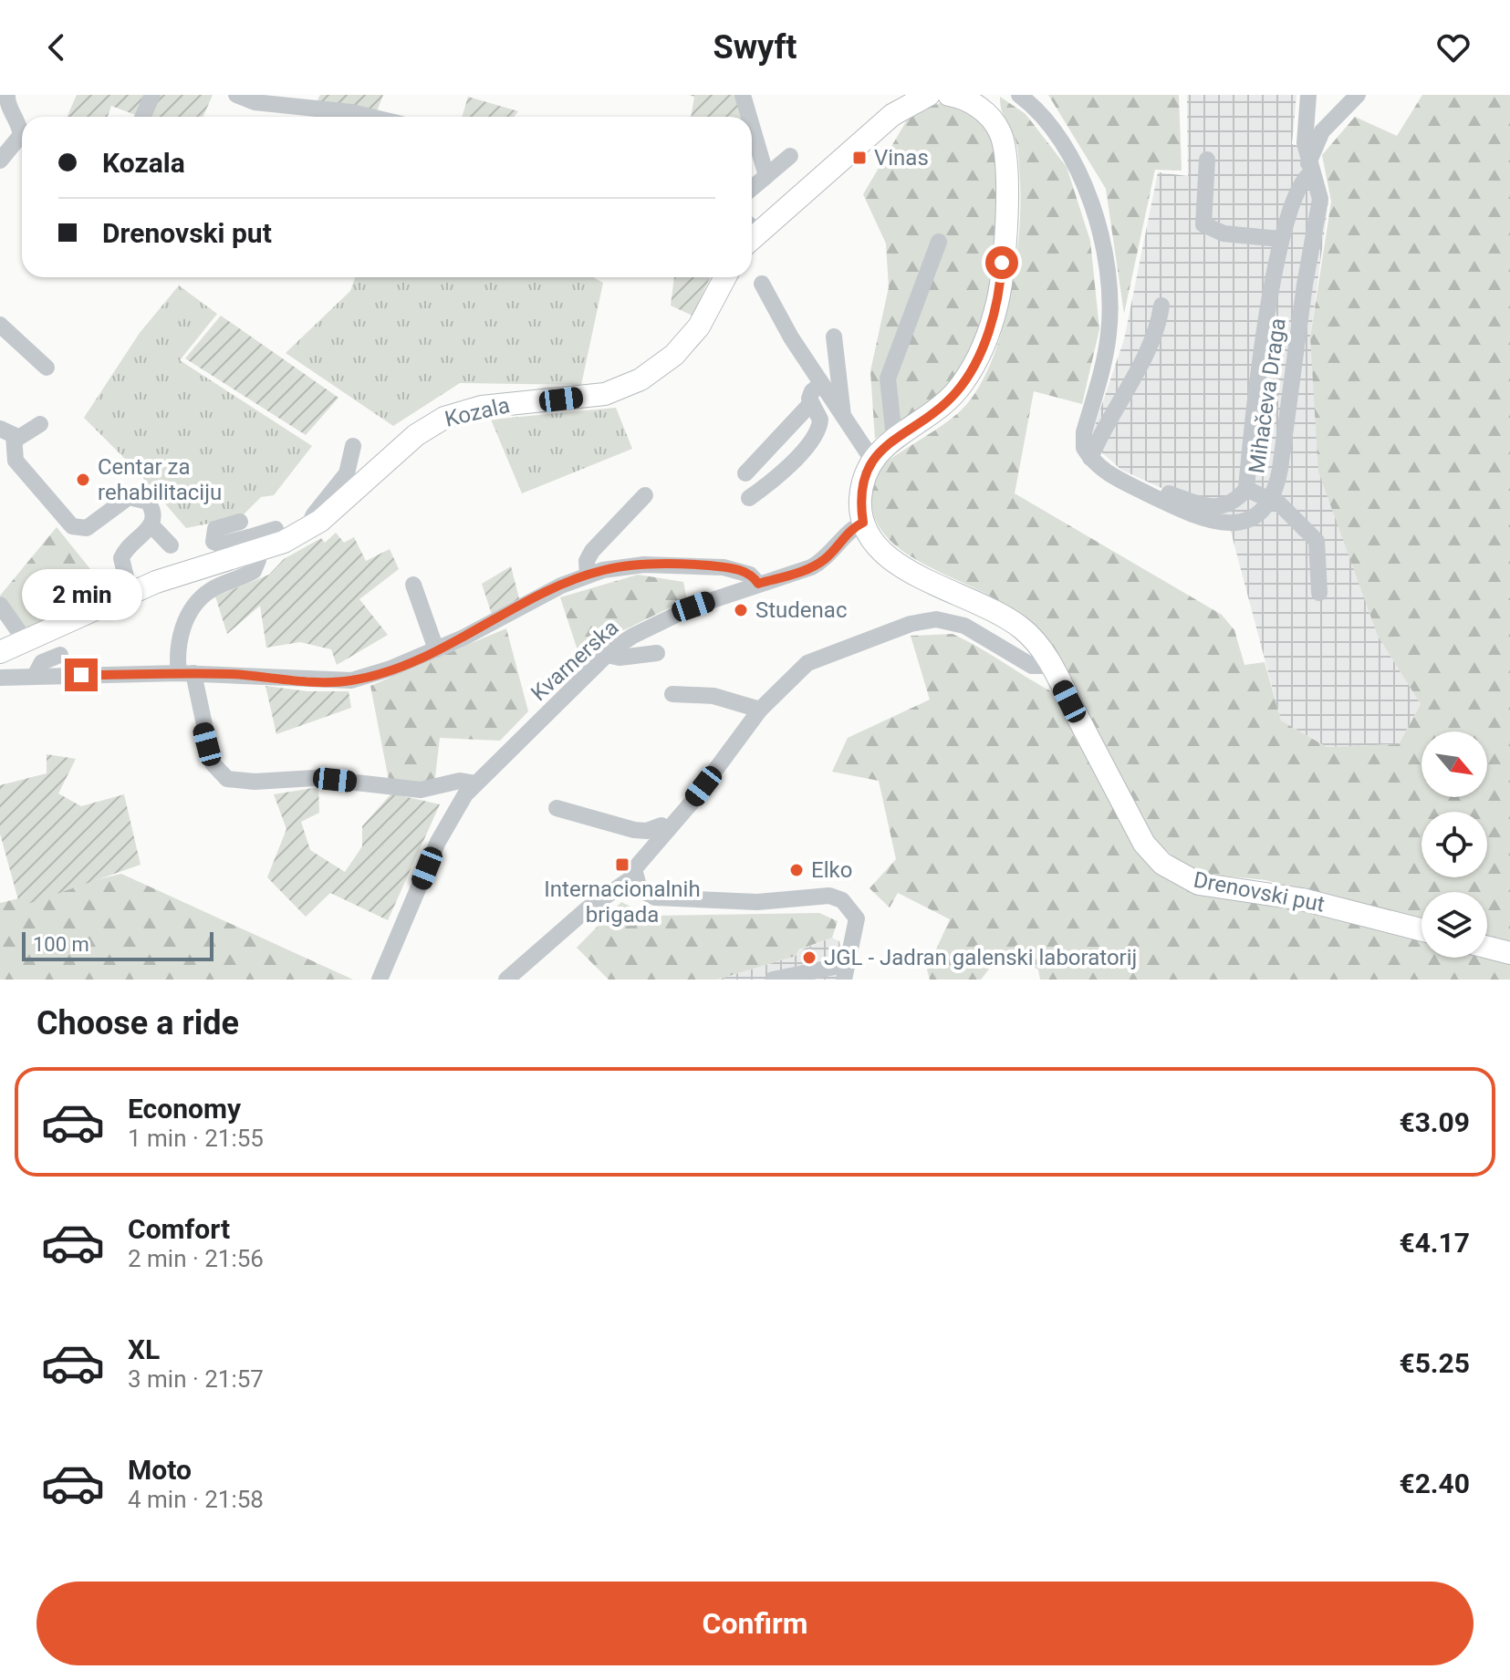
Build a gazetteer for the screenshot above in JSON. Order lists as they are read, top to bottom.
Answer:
{
  "streets": {
    "main road": ["Kozala", "Drenovski put"],
    "street": ["Mihačeva Draga", "Kvarnerska"]
  },
  "crossings": [
    ["Kvarnerska", "Drenovski put"]
  ],
  "places": {
    "transit": ["Vinas", "Internacionalnih brigada"],
    "other": [
      "Centar za rehabilitaciju",
      "Studenac",
      "Elko",
      "JGL - Jadran galenski laboratorij"
    ]
  },
  "scale_bar": "100 m",
  "north": "bottom right",
  "page": {
    "header": "Swyft",
    "banner": ["Kozala", "Drenovski put"],
    "bubble": "2 min",
    "scale": "100 m",
    "heading": "Choose a ride",
    "list": [
      {
        "name": "Economy",
        "note": "1 min · 21:55",
        "value": "€3.09"
      },
      {
        "name": "Comfort",
        "note": "2 min · 21:56",
        "value": "€4.17"
      },
      {
        "name": "XL",
        "note": "3 min · 21:57",
        "value": "€5.25"
      },
      {
        "name": "Moto",
        "note": "4 min · 21:58",
        "value": "€2.40"
      }
    ],
    "buttons": "Confirm"
  }
}
